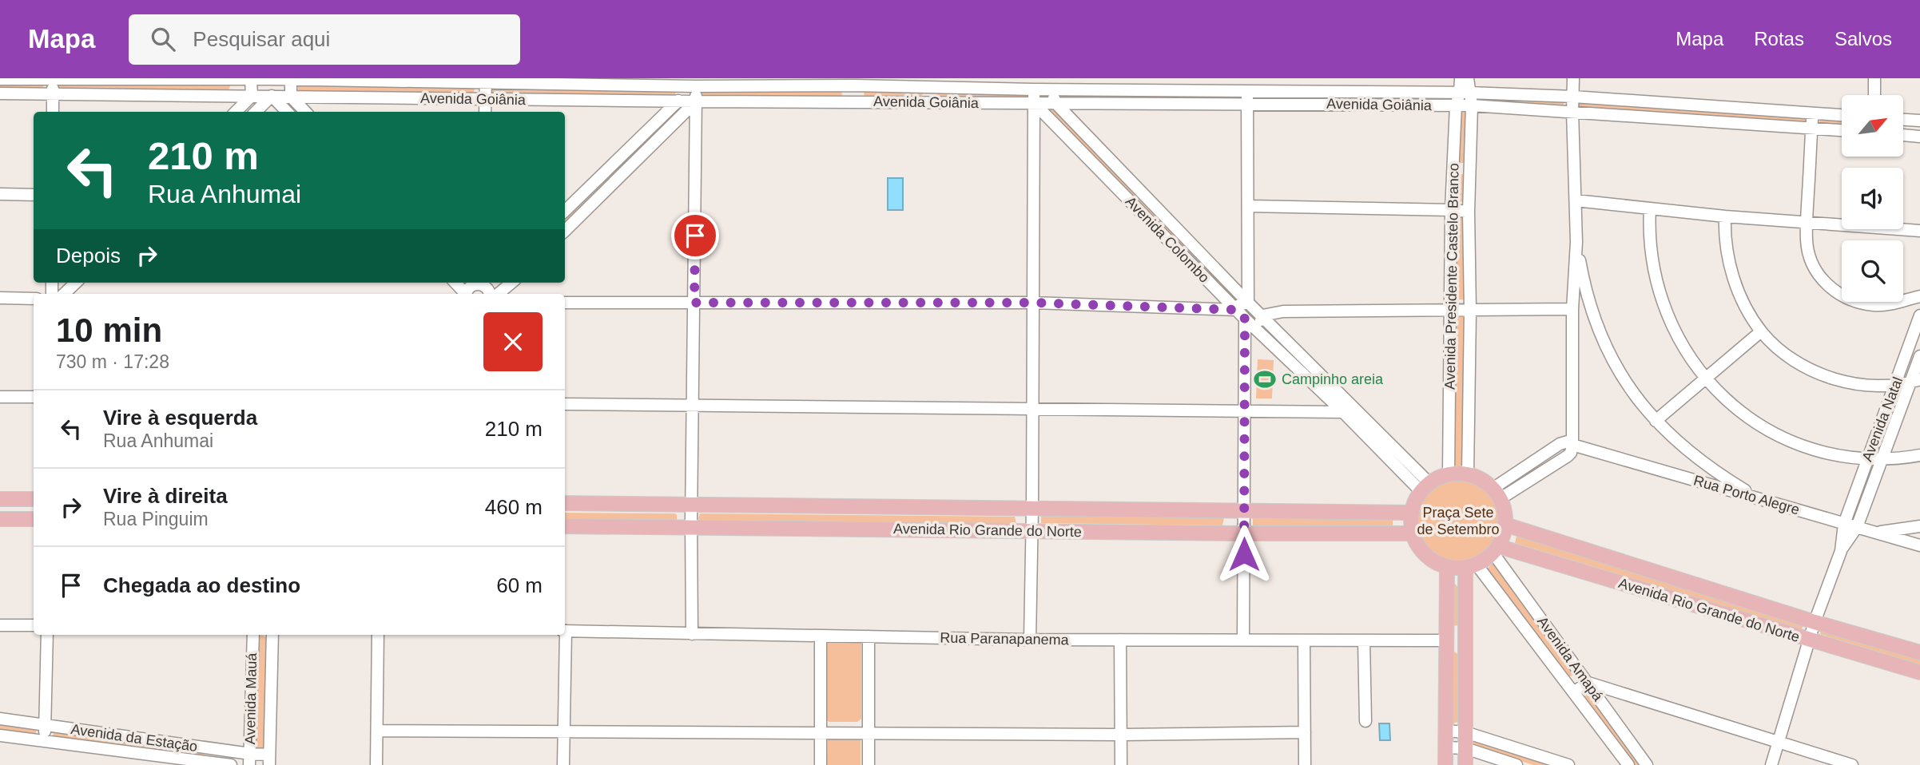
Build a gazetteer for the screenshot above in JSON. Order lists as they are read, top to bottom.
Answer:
{
  "streets": {
    "main road": ["Avenida Rio Grande do Norte"],
    "street": [
      "Avenida Goiânia",
      "Avenida Colombo",
      "Avenida Presidente Castelo Branco",
      "Avenida Natal",
      "Rua Porto Alegre",
      "Rua Paranapanema",
      "Avenida Amapá",
      "Avenida Mauá",
      "Avenida da Estação"
    ]
  },
  "crossings": [
    ["Avenida Goiânia", "Avenida Colombo"],
    ["Avenida Goiânia", "Avenida Presidente Castelo Branco"],
    ["Avenida Colombo", "Avenida Presidente Castelo Branco"],
    ["Avenida Colombo", "Avenida Rio Grande do Norte"],
    ["Avenida Colombo", "Avenida Amapá"],
    ["Avenida Presidente Castelo Branco", "Avenida Rio Grande do Norte"],
    ["Avenida Presidente Castelo Branco", "Avenida Amapá"],
    ["Avenida Natal", "Rua Porto Alegre"],
    ["Avenida Rio Grande do Norte", "Avenida Amapá"],
    ["Avenida Mauá", "Avenida da Estação"]
  ],
  "parks": ["Praça Sete de Setembro"],
  "places": {
    "sports": ["Campinho areia"]
  },
  "north": "top right",
  "page": {
    "header": "Mapa",
    "search": "Pesquisar aqui",
    "nav": ["Mapa", "Rotas", "Salvos"],
    "turn": ["210 m", "Rua Anhumai"],
    "then": "Depois",
    "heading": ["10 min", "730 m · 17:28"],
    "list": [
      {
        "name": "Vire à esquerda",
        "note": "Rua Anhumai",
        "value": "210 m"
      },
      {
        "name": "Vire à direita",
        "note": "Rua Pinguim",
        "value": "460 m"
      },
      {
        "name": "Chegada ao destino",
        "value": "60 m"
      }
    ]
  }
}
